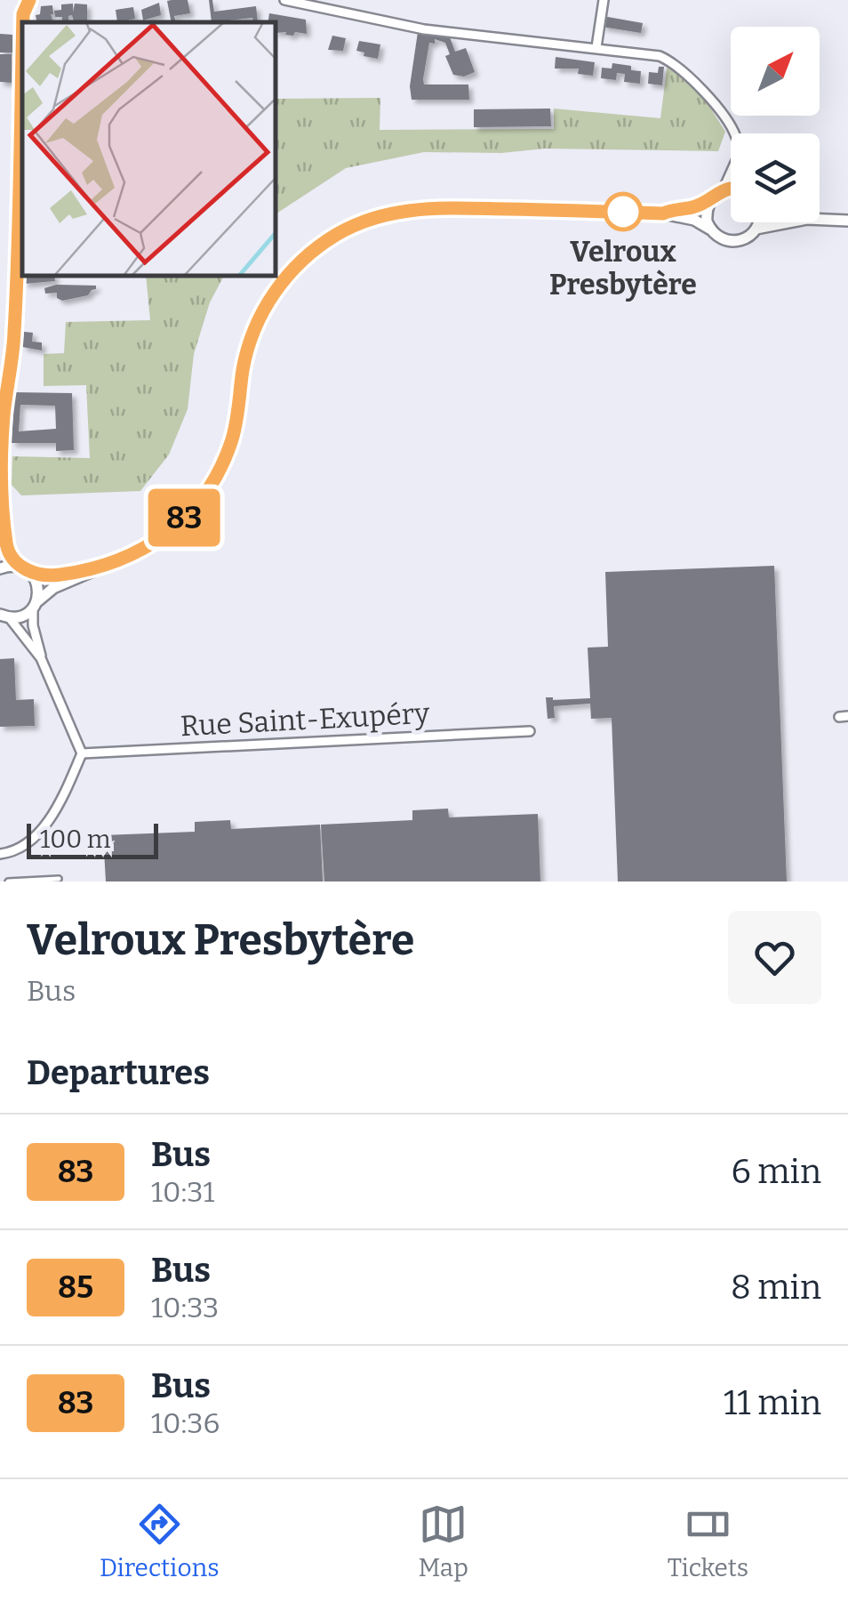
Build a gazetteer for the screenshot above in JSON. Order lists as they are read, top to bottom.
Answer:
{
  "streets": {
    "street": ["Rue Saint-Exupéry"]
  },
  "places": ["Velroux Presbytère"],
  "lines": ["bus line 83"],
  "scale_bar": "100 m",
  "north": "top right",
  "page": {
    "on_map": "83",
    "scale": "100 m",
    "heading": [
      ["Velroux Presbytère", "Bus"],
      "Departures"
    ],
    "list": [
      {
        "mark": "83",
        "name": "Bus",
        "note": "10:31",
        "value": "6 min"
      },
      {
        "mark": "85",
        "name": "Bus",
        "note": "10:33",
        "value": "8 min"
      },
      {
        "mark": "83",
        "name": "Bus",
        "note": "10:36",
        "value": "11 min"
      }
    ],
    "tabs": ["Directions", "Map", "Tickets"]
  }
}
